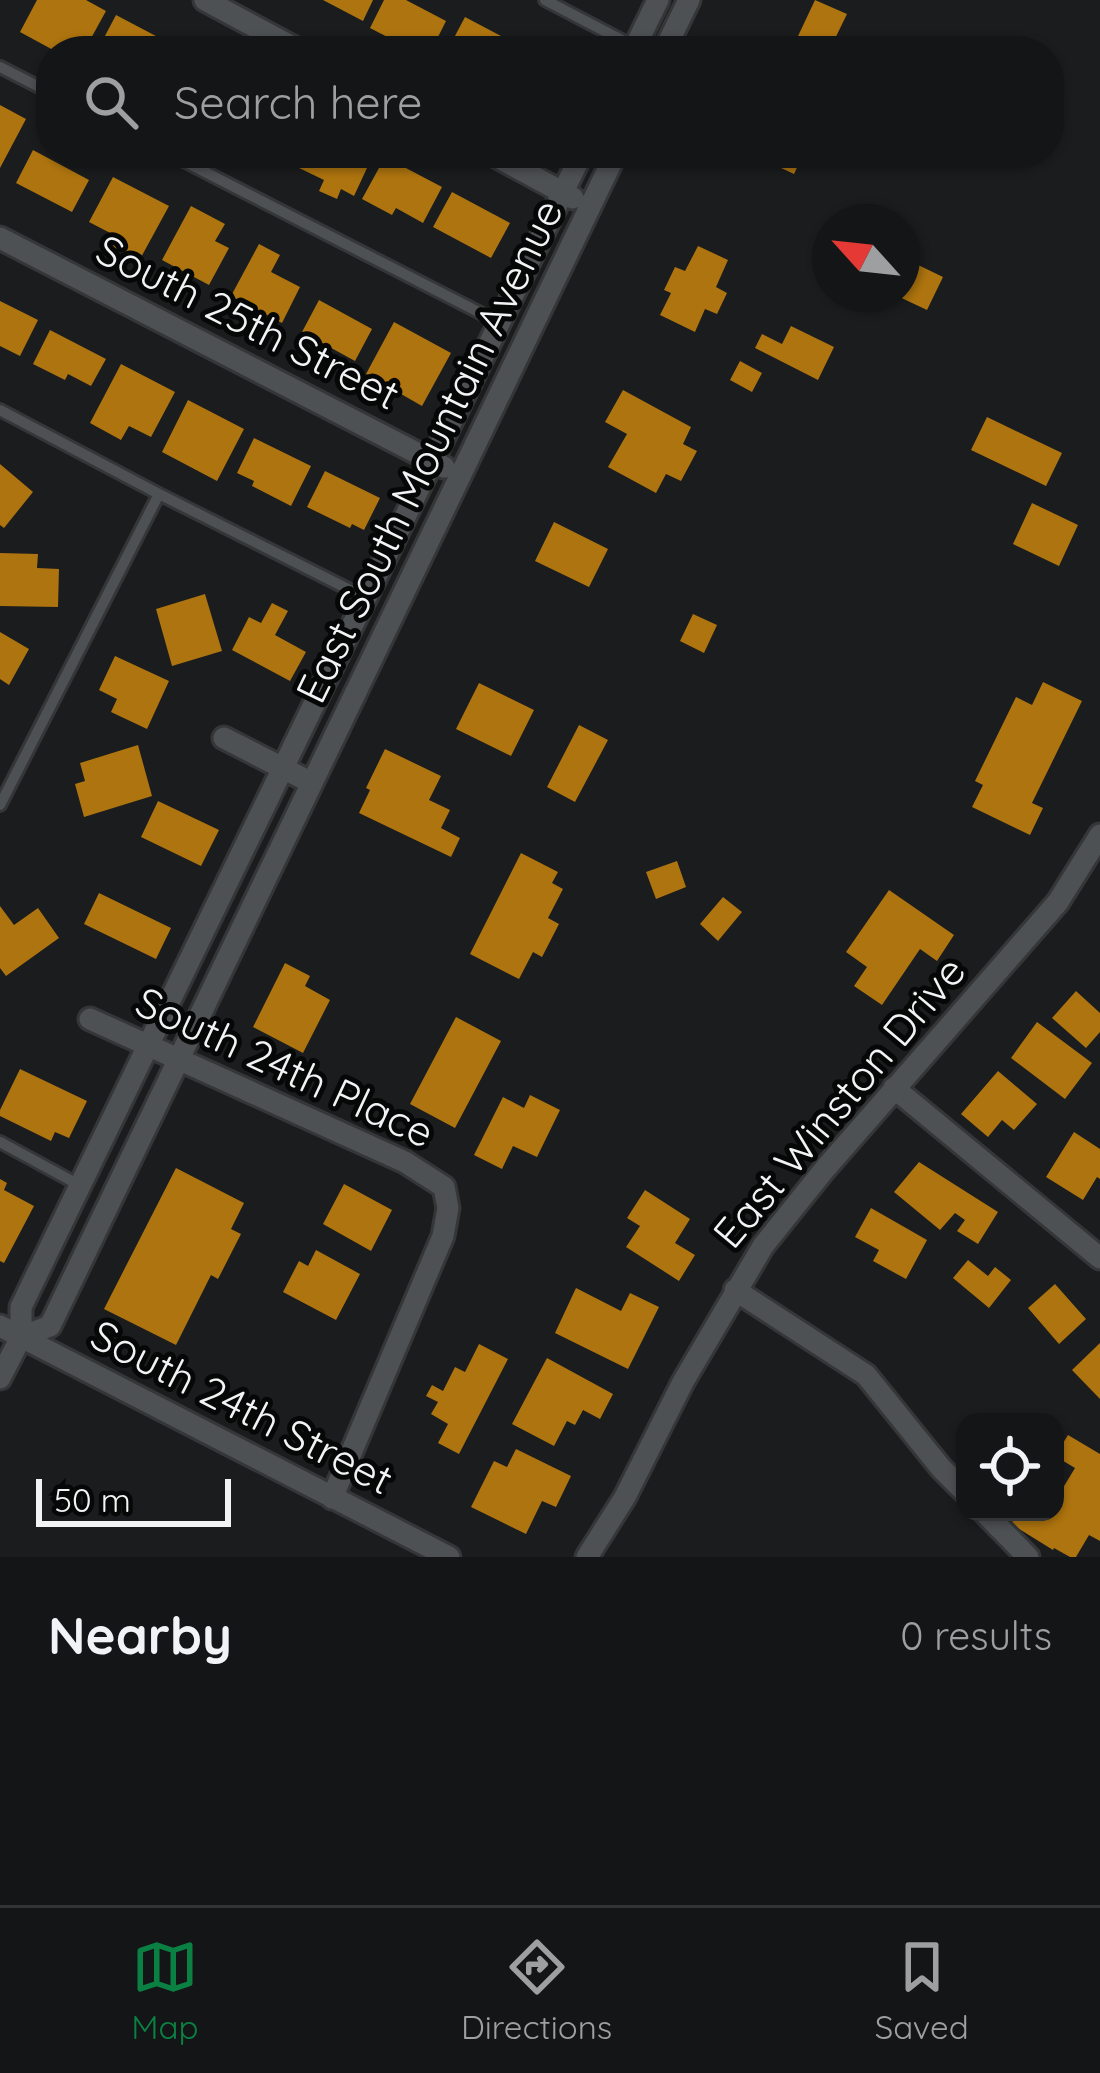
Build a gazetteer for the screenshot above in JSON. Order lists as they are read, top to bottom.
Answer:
{
  "streets": {
    "street": [
      "South 25th Street",
      "East South Mountain Avenue",
      "South 24th Place",
      "East Winston Drive",
      "South 24th Street"
    ]
  },
  "crossings": [
    ["South 25th Street", "East South Mountain Avenue"],
    ["East South Mountain Avenue", "South 24th Place"],
    ["East South Mountain Avenue", "South 24th Street"],
    ["South 24th Place", "South 24th Street"]
  ],
  "scale_bar": "50 m",
  "north": "top left",
  "page": {
    "search": "Search here",
    "scale": "50 m",
    "heading": ["Nearby", "0 results"],
    "nav": ["Map", "Directions", "Saved"]
  }
}
